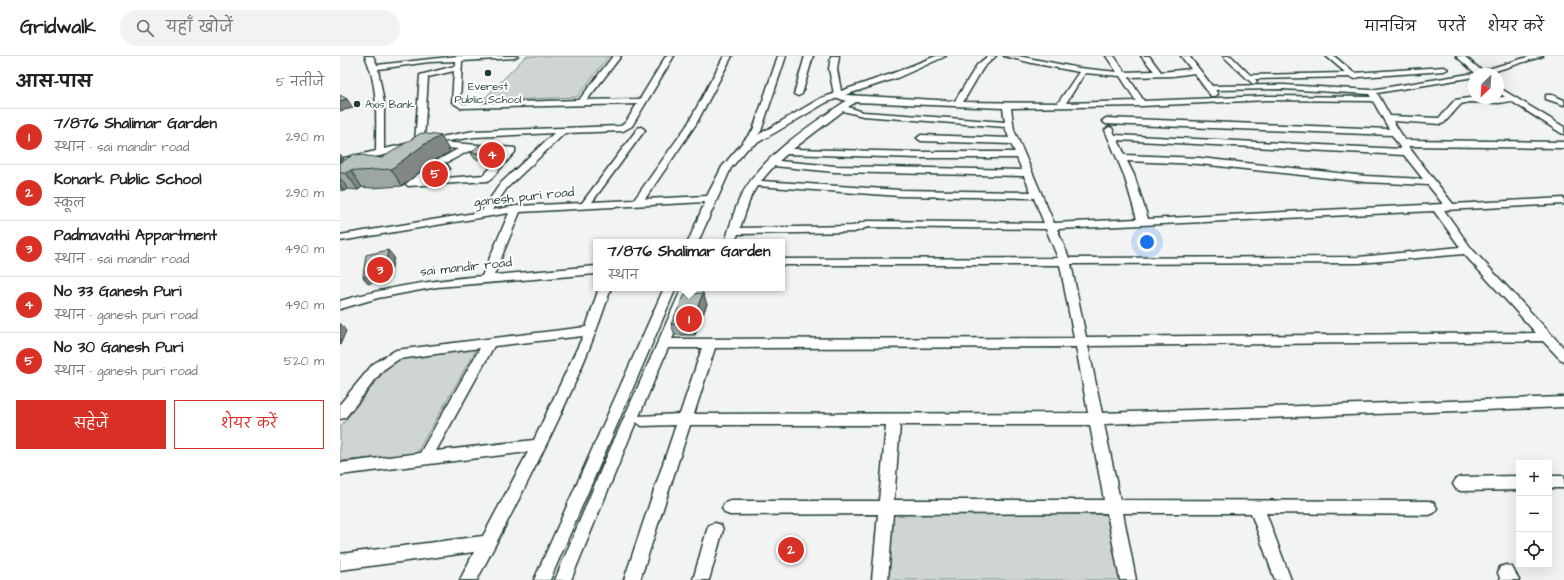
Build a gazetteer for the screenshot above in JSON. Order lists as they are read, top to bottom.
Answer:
{
  "streets": {
    "street": ["ganesh puri road", "sai mandir road"]
  },
  "places": ["Everest Public School", "Axis Bank"],
  "north": "bottom left",
  "page": {
    "header": "Gridwalk",
    "search": "यहाँ खोजें",
    "nav": ["मानचित्र", "परतें", "शेयर करें"],
    "heading": ["आस-पास", "5 नतीजे"],
    "list": [
      {
        "mark": "1",
        "name": "7/876 Shalimar Garden",
        "note": "स्थान · sai mandir road",
        "value": "290 m"
      },
      {
        "mark": "2",
        "name": "Konark Public School",
        "note": "स्कूल",
        "value": "290 m"
      },
      {
        "mark": "3",
        "name": "Padmavathi Appartment",
        "note": "स्थान · sai mandir road",
        "value": "490 m"
      },
      {
        "mark": "4",
        "name": "No 33 Ganesh Puri",
        "note": "स्थान · ganesh puri road",
        "value": "490 m"
      },
      {
        "mark": "5",
        "name": "No 30 Ganesh Puri",
        "note": "स्थान · ganesh puri road",
        "value": "520 m"
      }
    ],
    "pins": [
      "4",
      "5",
      "3",
      "1",
      "2"
    ],
    "popup": ["7/876 Shalimar Garden", "स्थान"],
    "buttons": ["सहेजें", "शेयर करें"],
    "map_buttons": ["+", "−"]
  }
}
